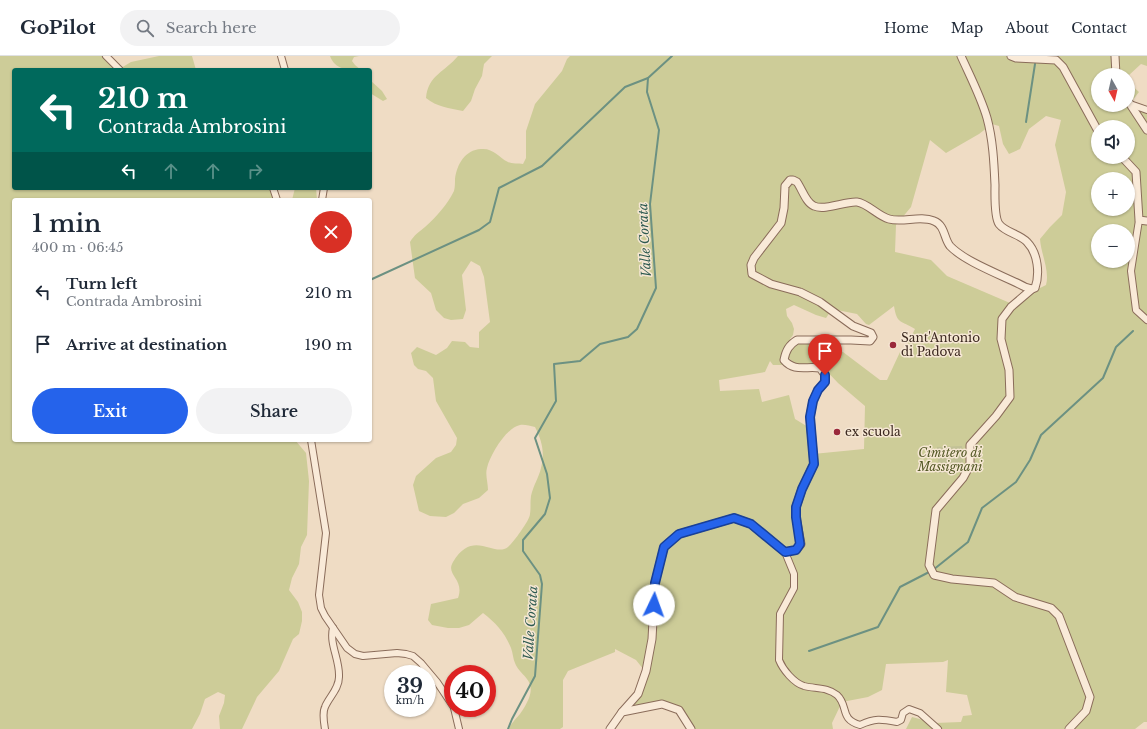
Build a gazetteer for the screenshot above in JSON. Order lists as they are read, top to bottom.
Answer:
{
  "water": ["Valle Corata"],
  "parks": ["Cimitero di Massignani"],
  "places": ["Sant'Antonio di Padova", "ex scuola"],
  "north": "bottom",
  "page": {
    "header": "GoPilot",
    "search": "Search here",
    "nav": [
      "Home",
      "Map",
      "About",
      "Contact"
    ],
    "map_buttons": ["+", "−"],
    "turn": ["210 m", "Contrada Ambrosini"],
    "heading": ["1 min", "400 m · 06:45"],
    "list": [
      {
        "name": "Turn left",
        "note": "Contrada Ambrosini",
        "value": "210 m"
      },
      {
        "name": "Arrive at destination",
        "value": "190 m"
      }
    ],
    "buttons": ["Exit", "Share"],
    "speed": "39 km/h",
    "limit": "40"
  }
}
